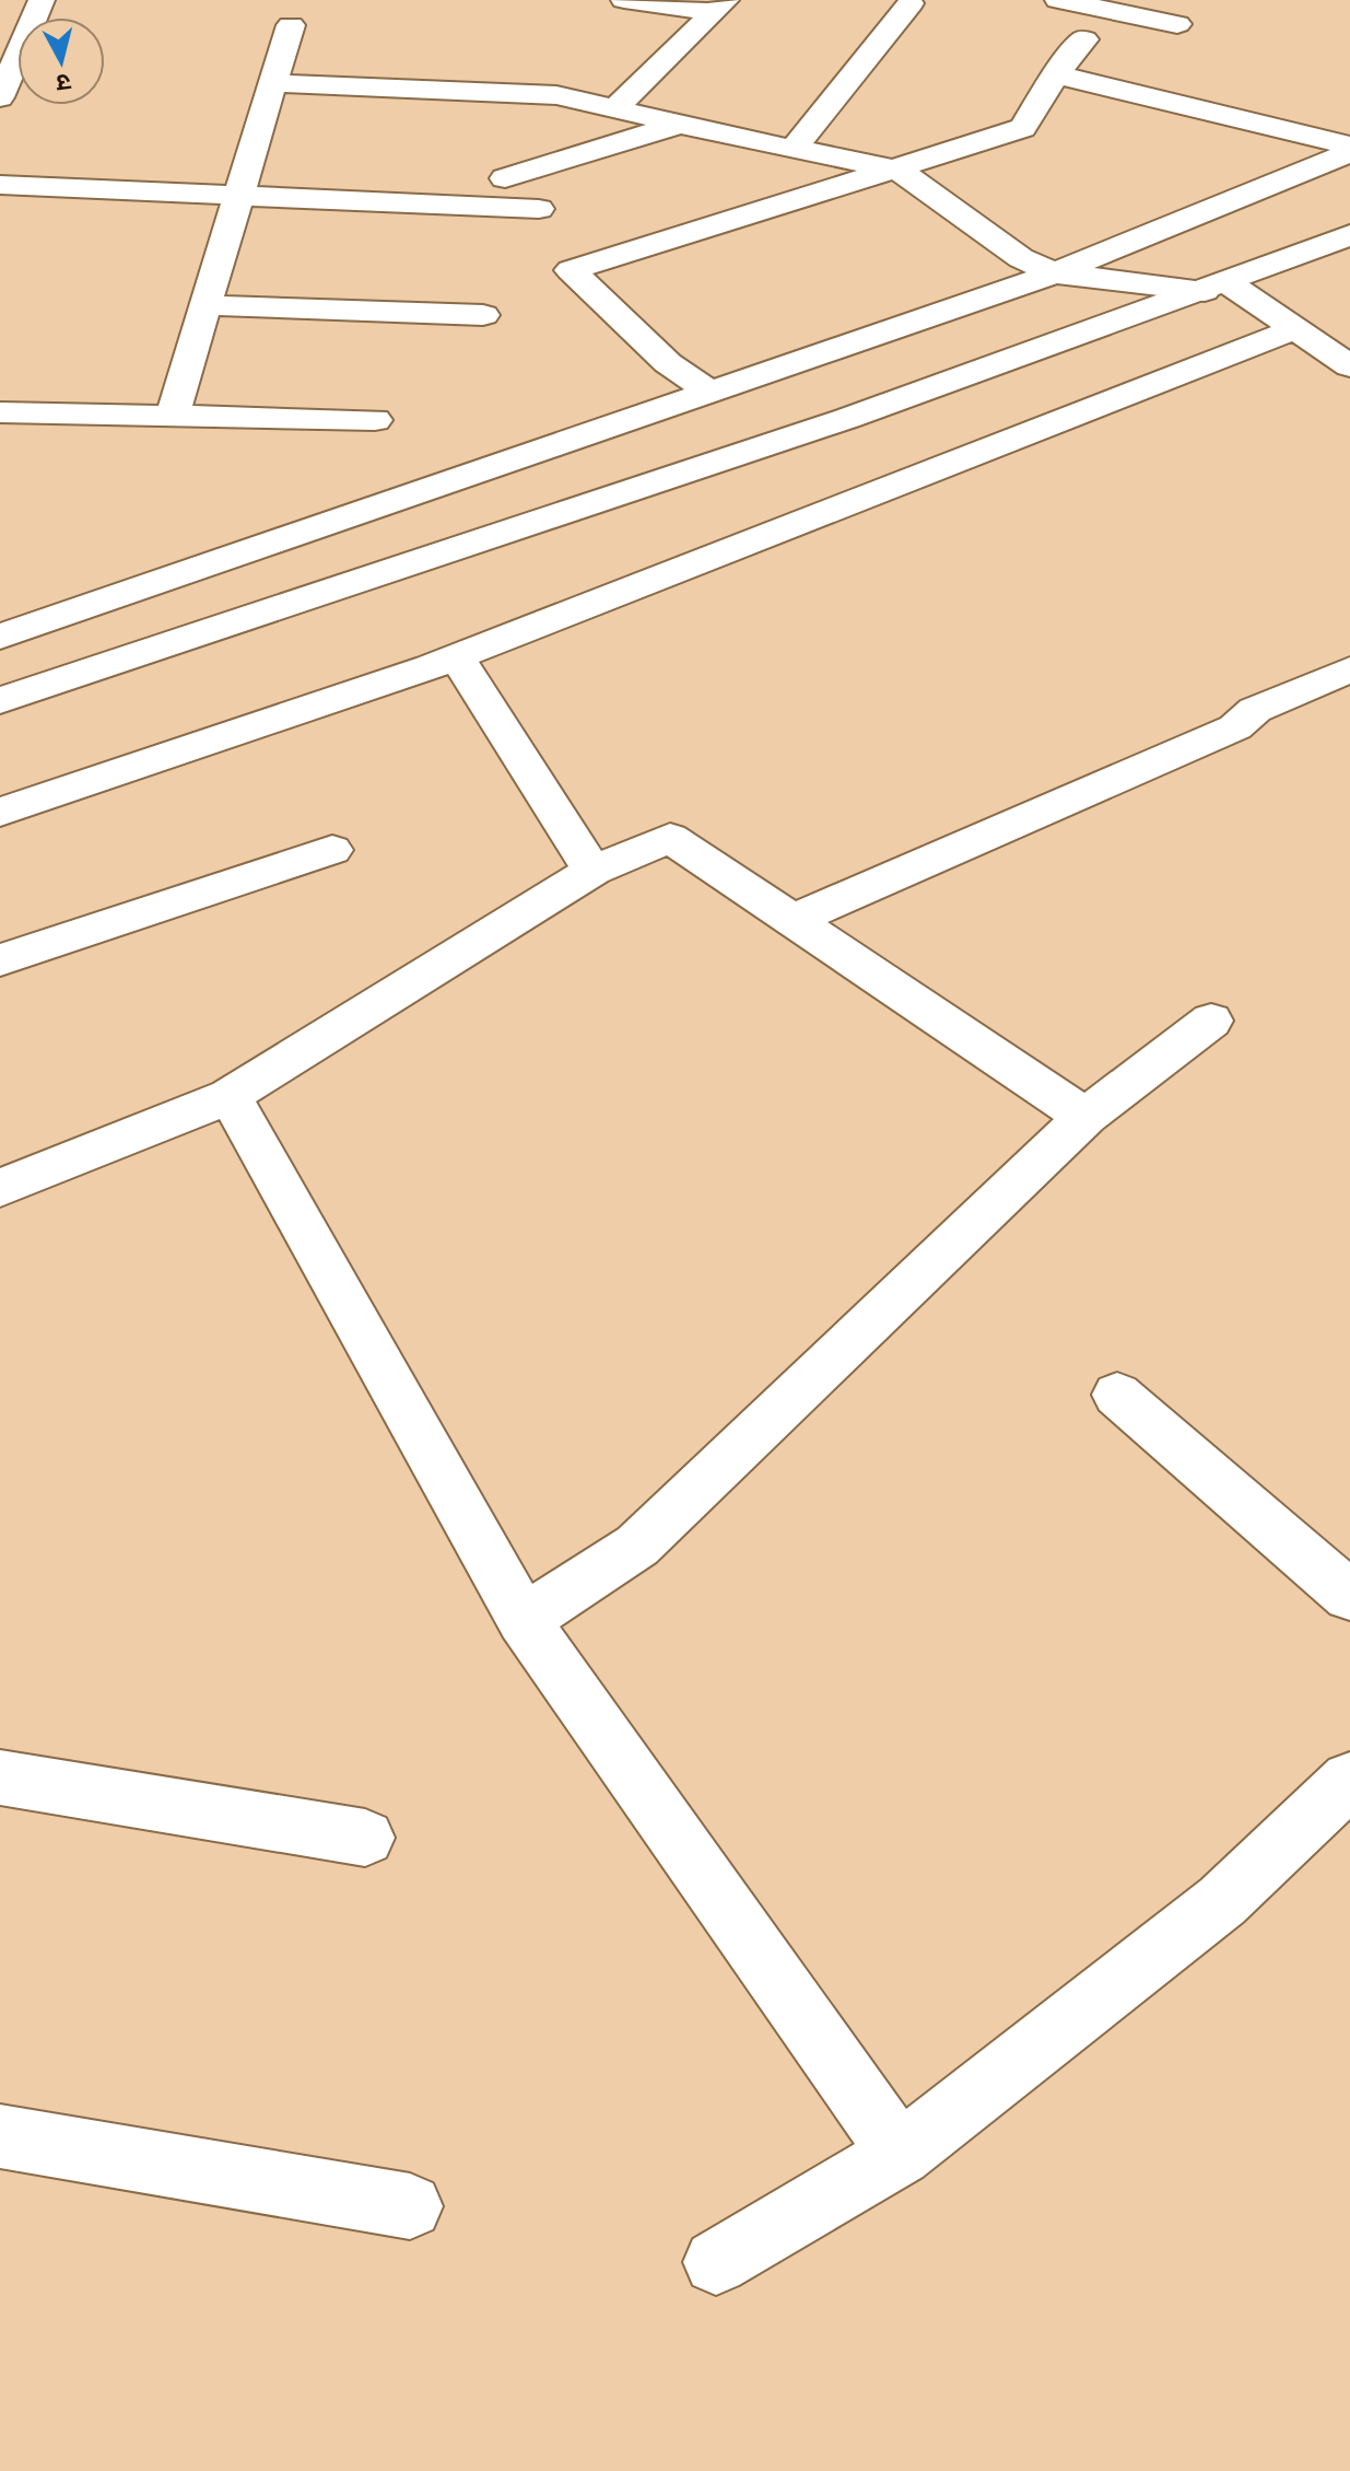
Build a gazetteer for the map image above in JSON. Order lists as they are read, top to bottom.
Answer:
{
  "north": "bottom"
}
